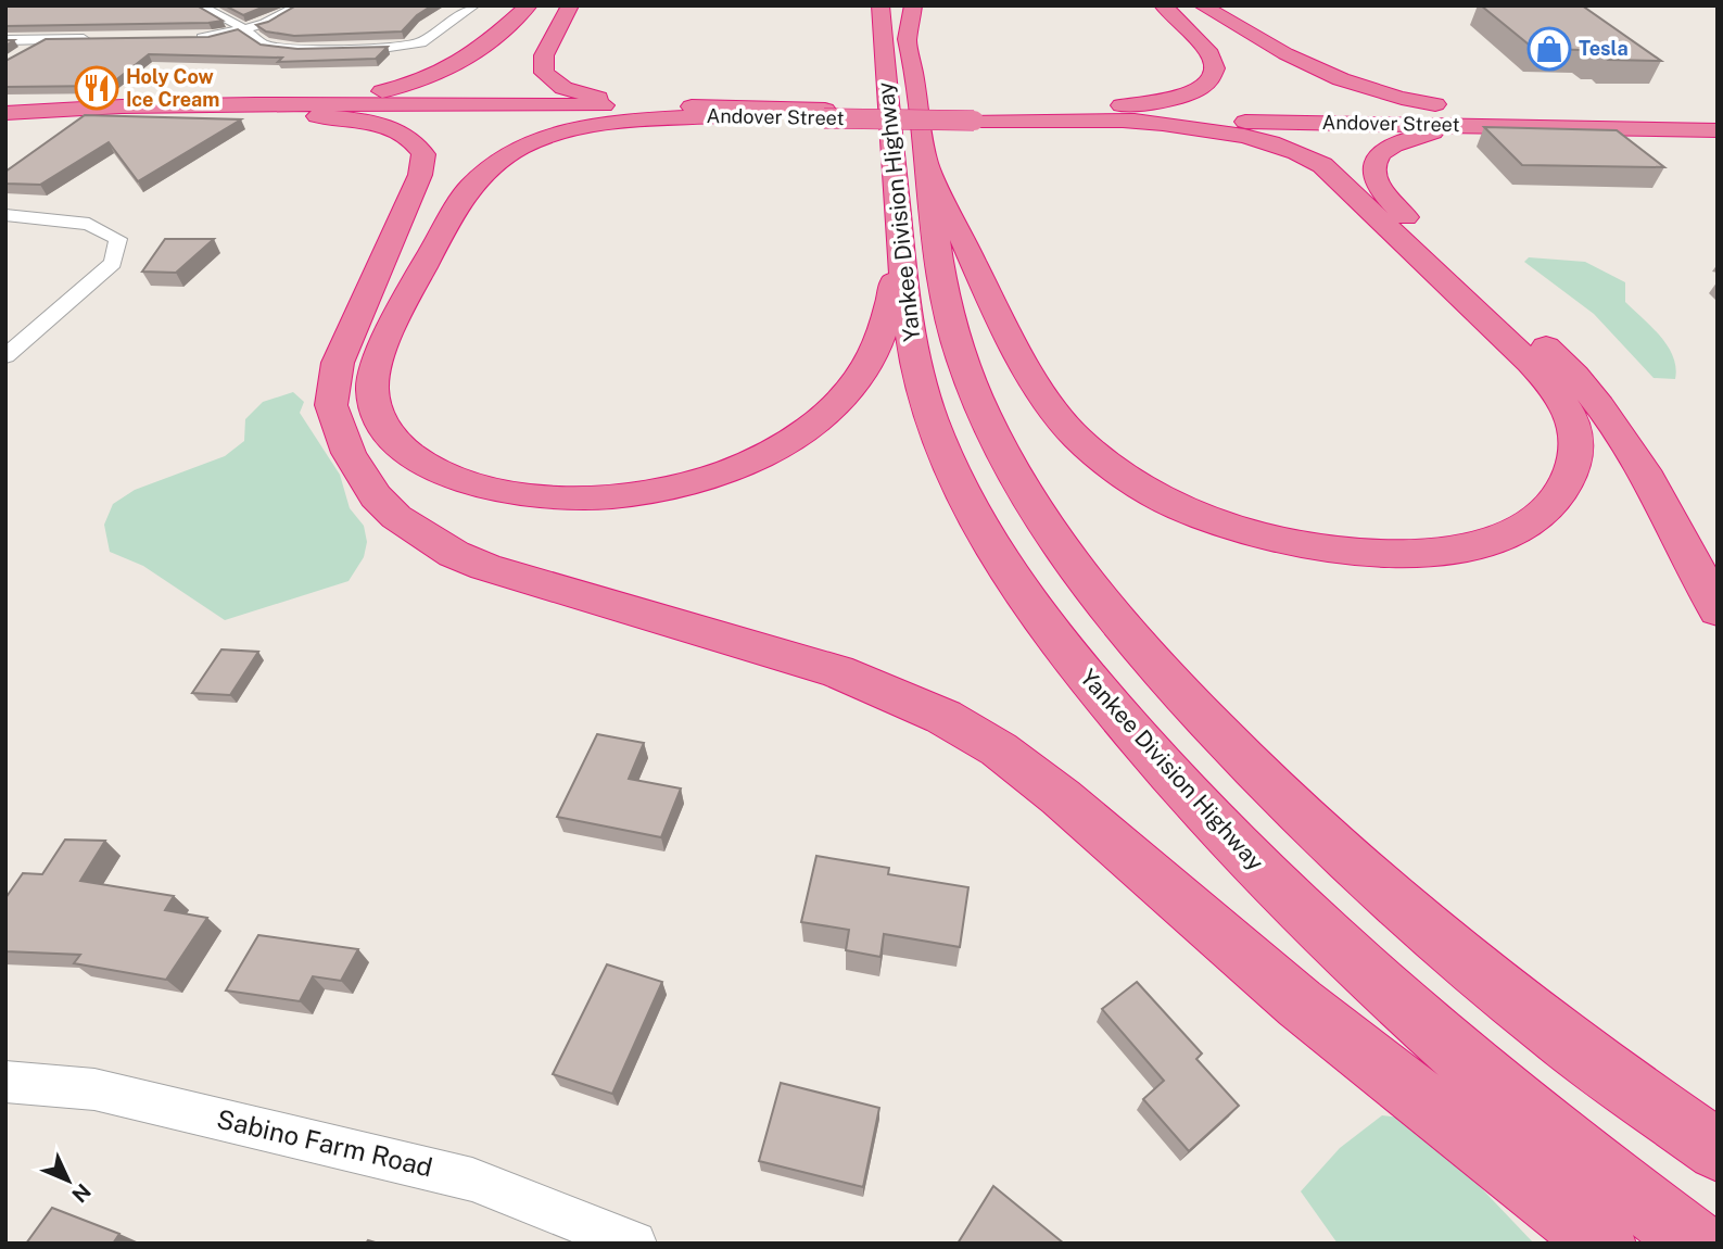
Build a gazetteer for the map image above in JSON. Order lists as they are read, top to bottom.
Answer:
{
  "streets": {
    "highway": ["Andover Street", "Yankee Division Highway"],
    "street": ["Sabino Farm Road"]
  },
  "places": {
    "shop": ["Tesla"],
    "restaurant": ["Holy Cow Ice Cream"]
  },
  "north": "bottom right"
}
